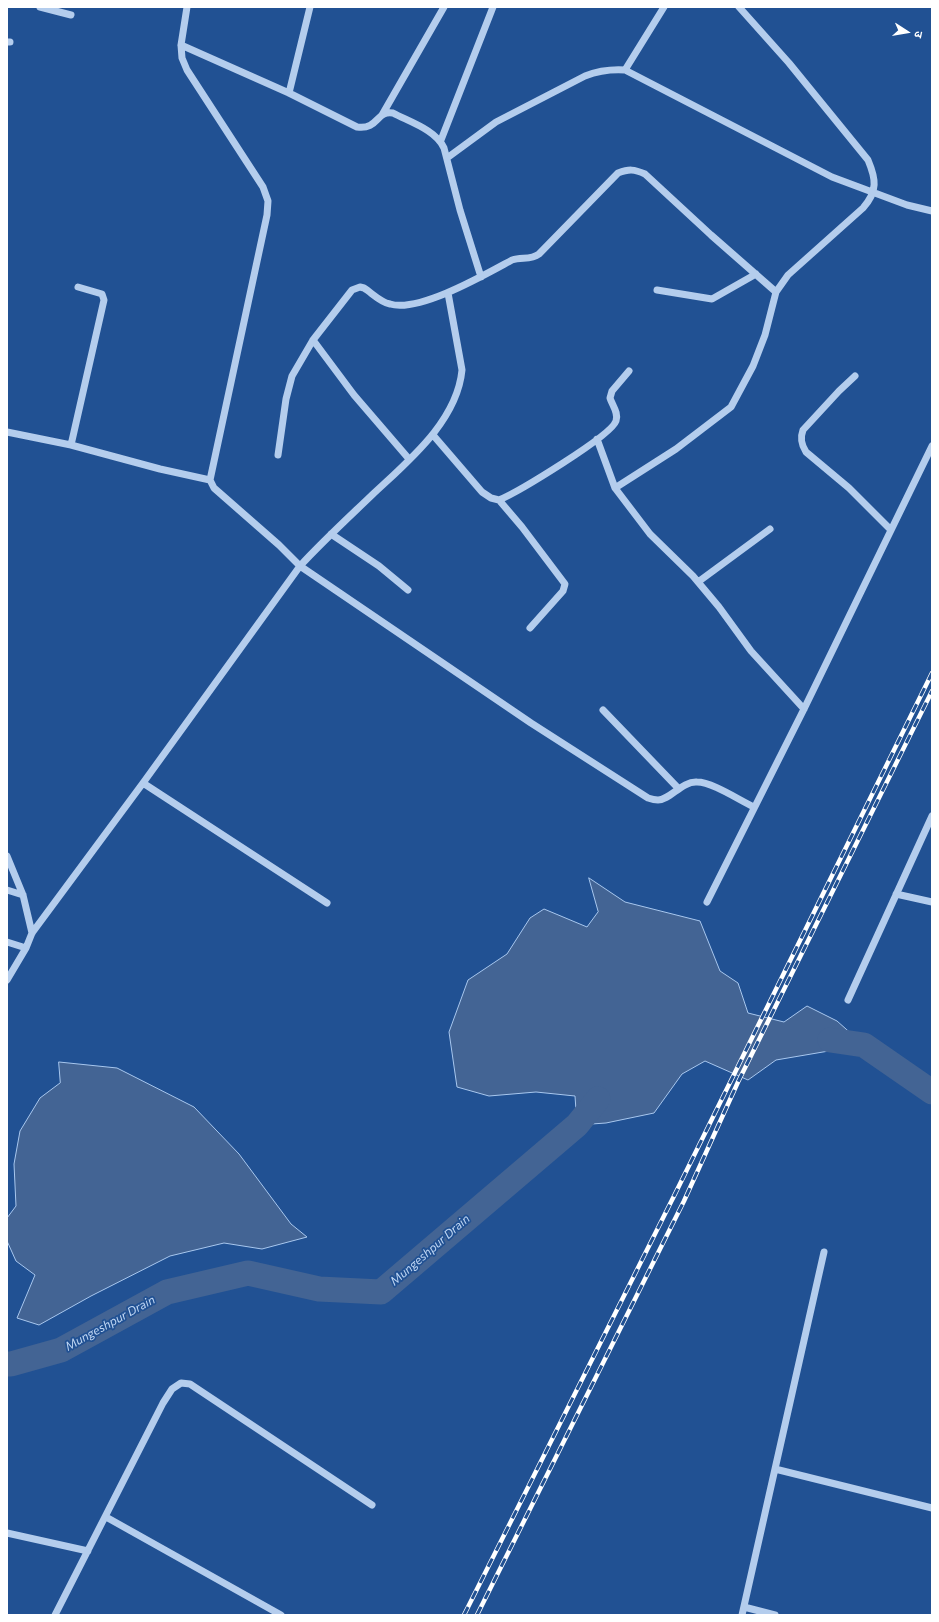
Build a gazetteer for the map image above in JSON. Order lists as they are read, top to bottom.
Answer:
{
  "water": ["Mungeshpur Drain"],
  "north": "right"
}
